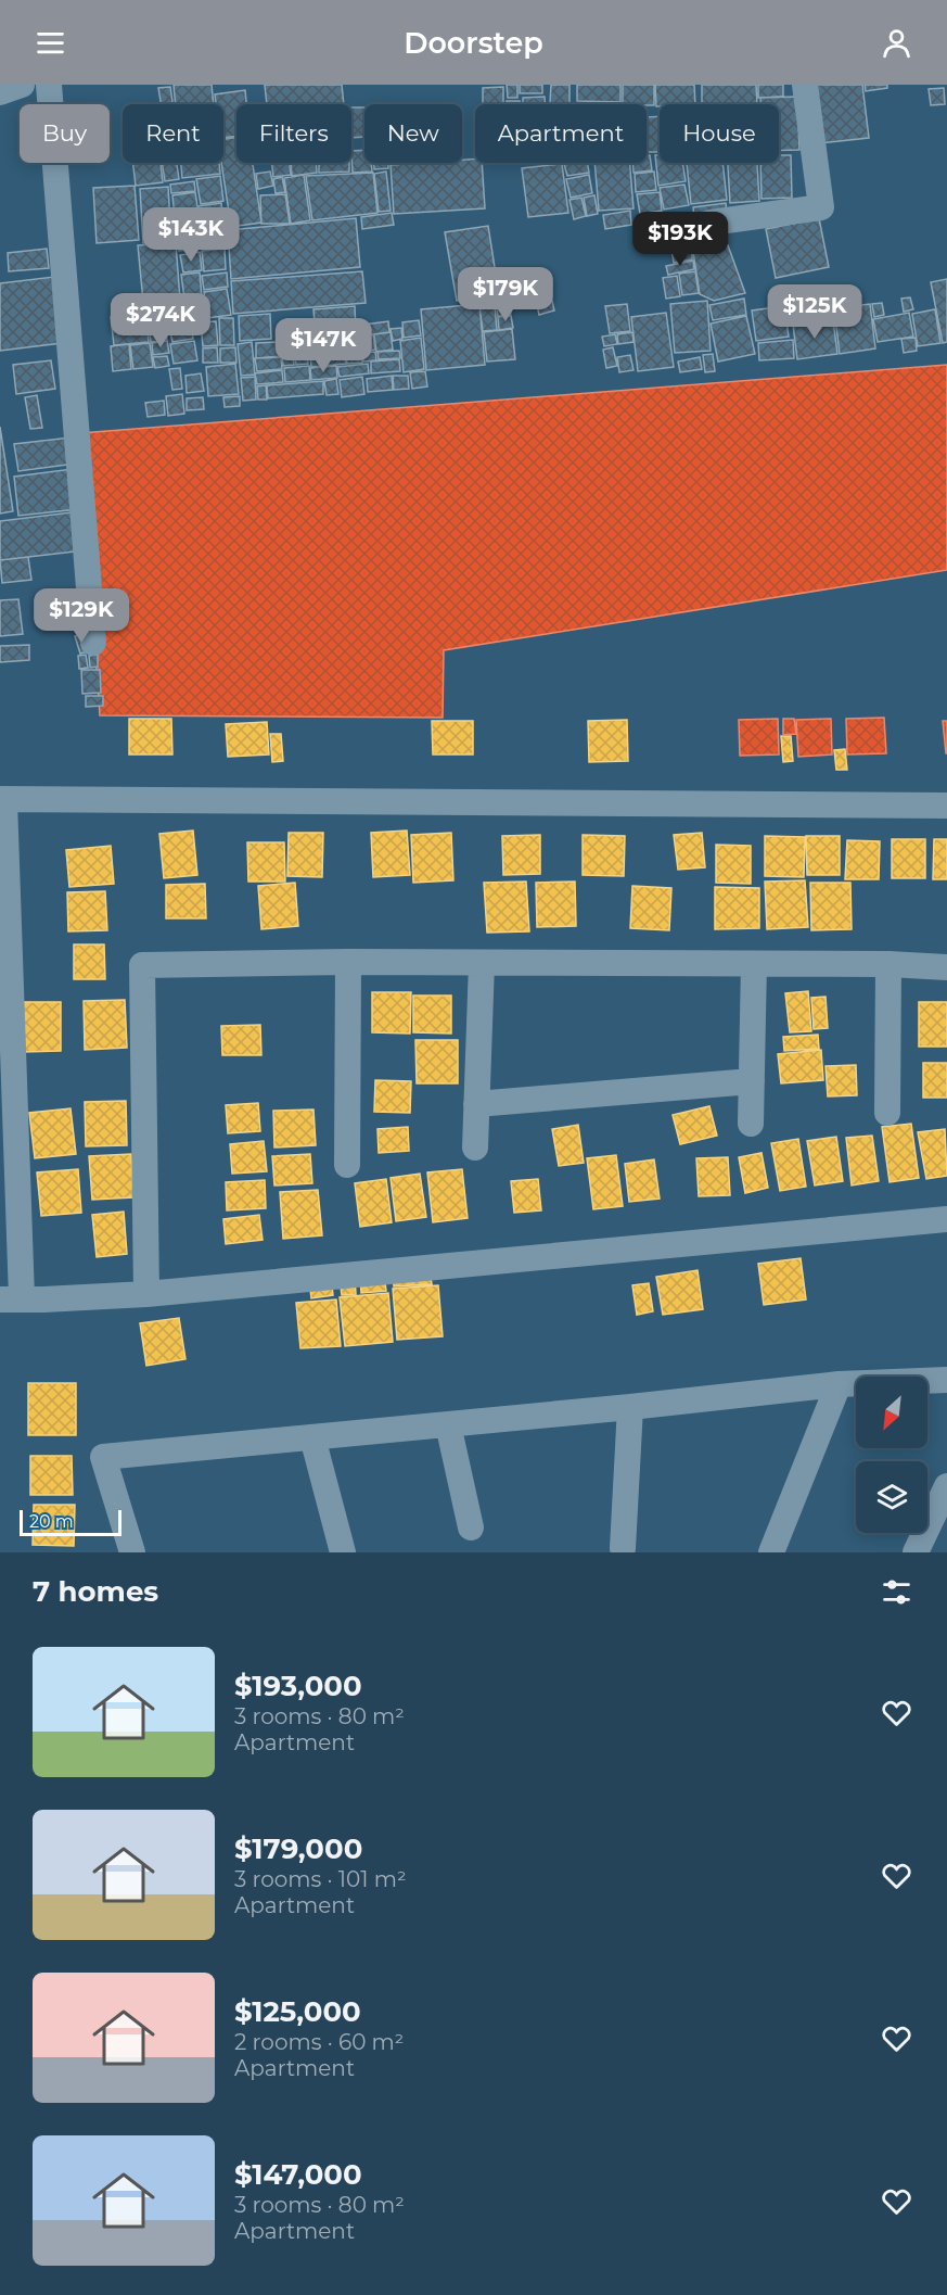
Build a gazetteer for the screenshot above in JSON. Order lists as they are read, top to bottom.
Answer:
{
  "scale_bar": "20 m",
  "north": "bottom left",
  "page": {
    "header": "Doorstep",
    "chip": [
      "Buy",
      "Rent",
      "Filters",
      "New",
      "Apartment",
      "House"
    ],
    "price": [
      "$143K",
      "$193K",
      "$179K",
      "$125K",
      "$274K",
      "$147K",
      "$129K"
    ],
    "scale": "20 m",
    "heading": "7 homes",
    "list": [
      {
        "name": "$193,000",
        "note": "3 rooms · 80 m² · Apartment"
      },
      {
        "name": "$179,000",
        "note": "3 rooms · 101 m² · Apartment"
      },
      {
        "name": "$125,000",
        "note": "2 rooms · 60 m² · Apartment"
      },
      {
        "name": "$147,000",
        "note": "3 rooms · 80 m² · Apartment"
      }
    ]
  }
}
